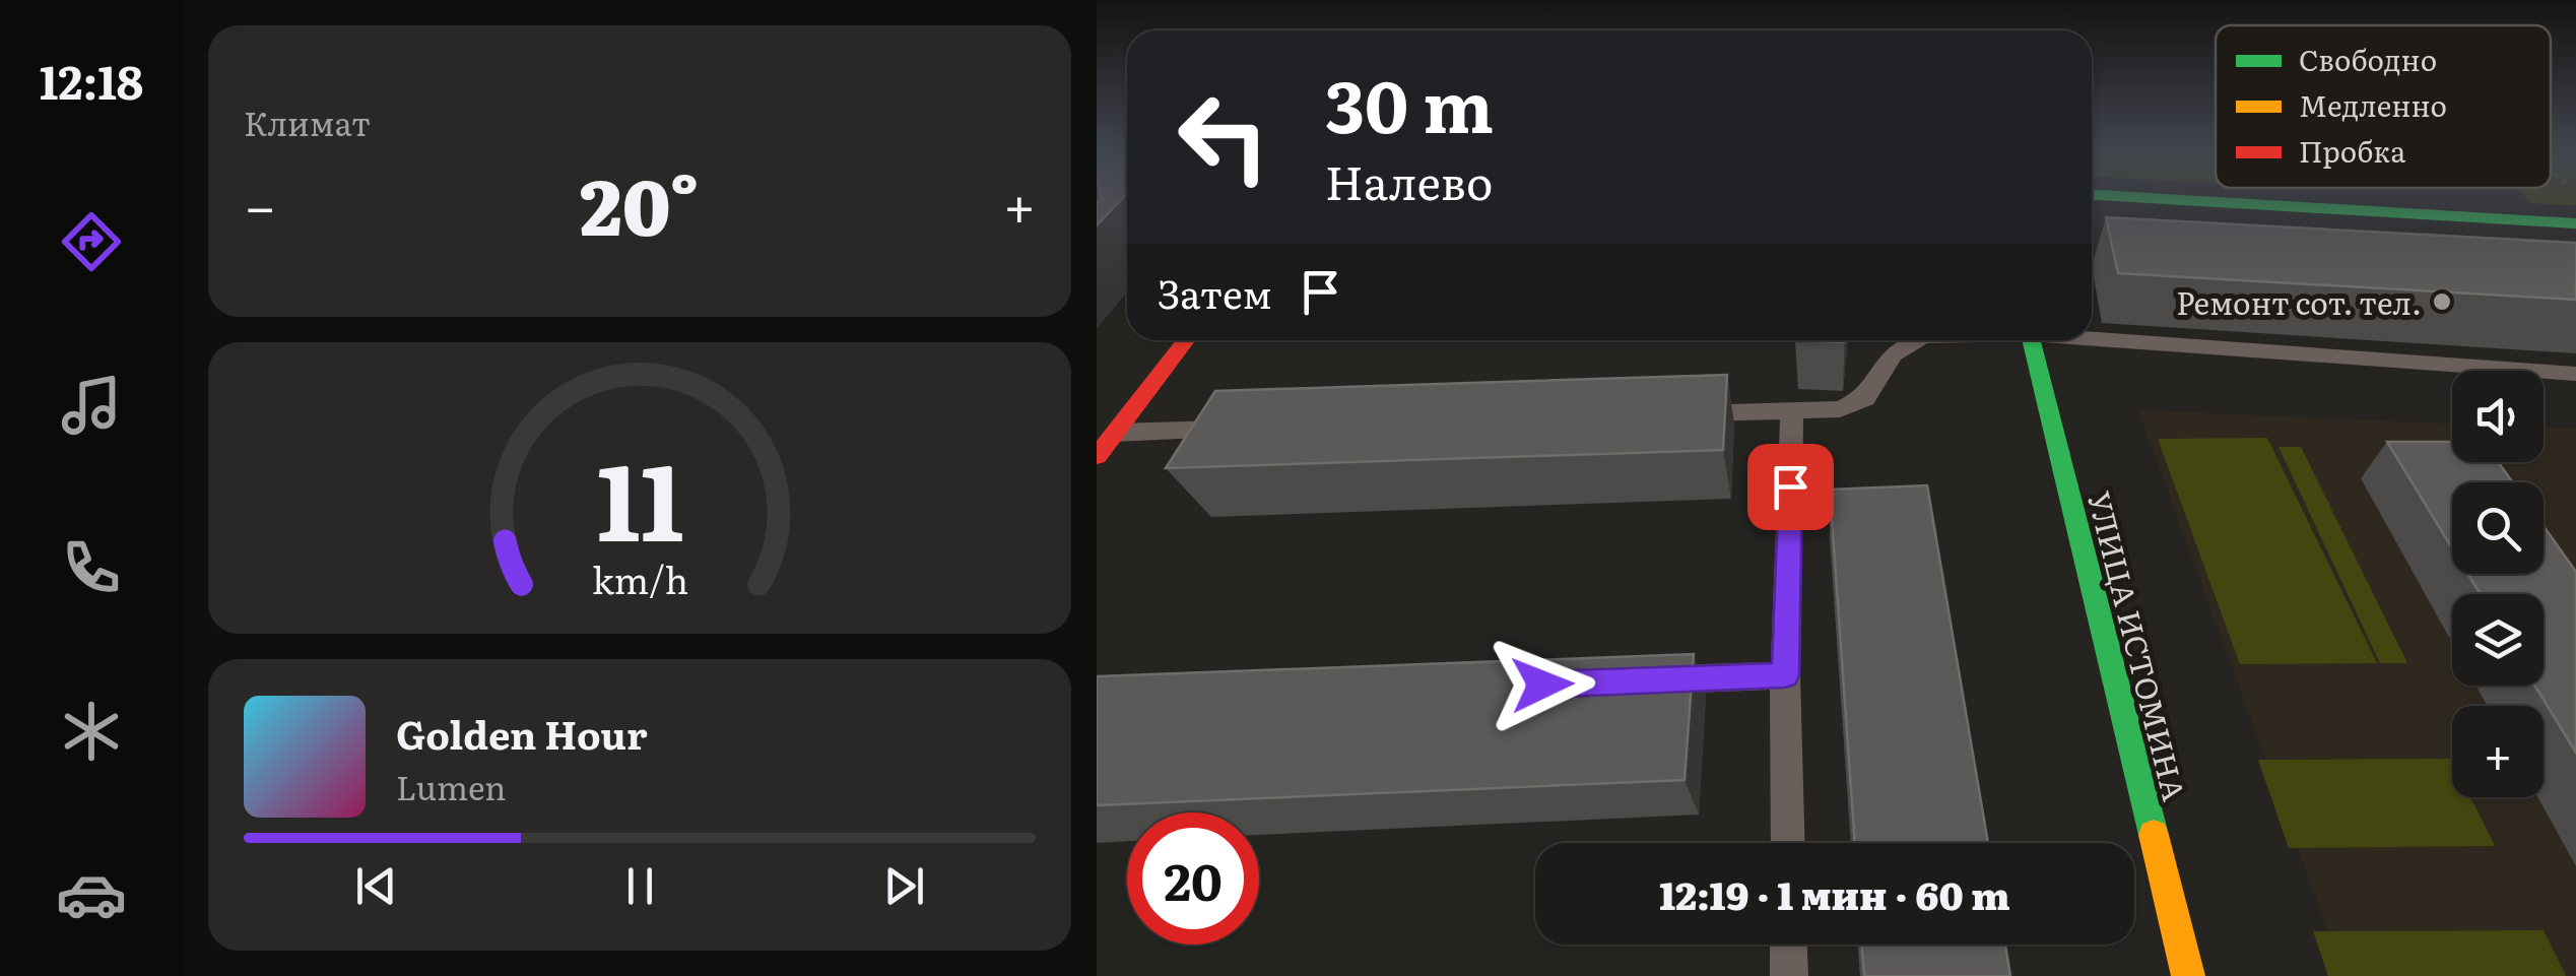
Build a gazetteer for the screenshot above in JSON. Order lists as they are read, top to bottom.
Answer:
{
  "streets": {
    "street": ["УЛИЦА ИСТОМИНА"]
  },
  "places": ["Ремонт сот. тел."],
  "legend": ["Свободно", "Медленно", "Пробка"],
  "page": {
    "tabs": "12:18",
    "tile": "Климат",
    "turn": ["30 m", "Налево"],
    "heat": ["−", "20°", "+"],
    "then": "Затем",
    "map_buttons": "+",
    "song": ["Golden Hour", "Lumen"],
    "limit": "20",
    "trip": "12:19 · 1 мин · 60 m",
    "gauge": ["11", "km/h"]
  }
}
